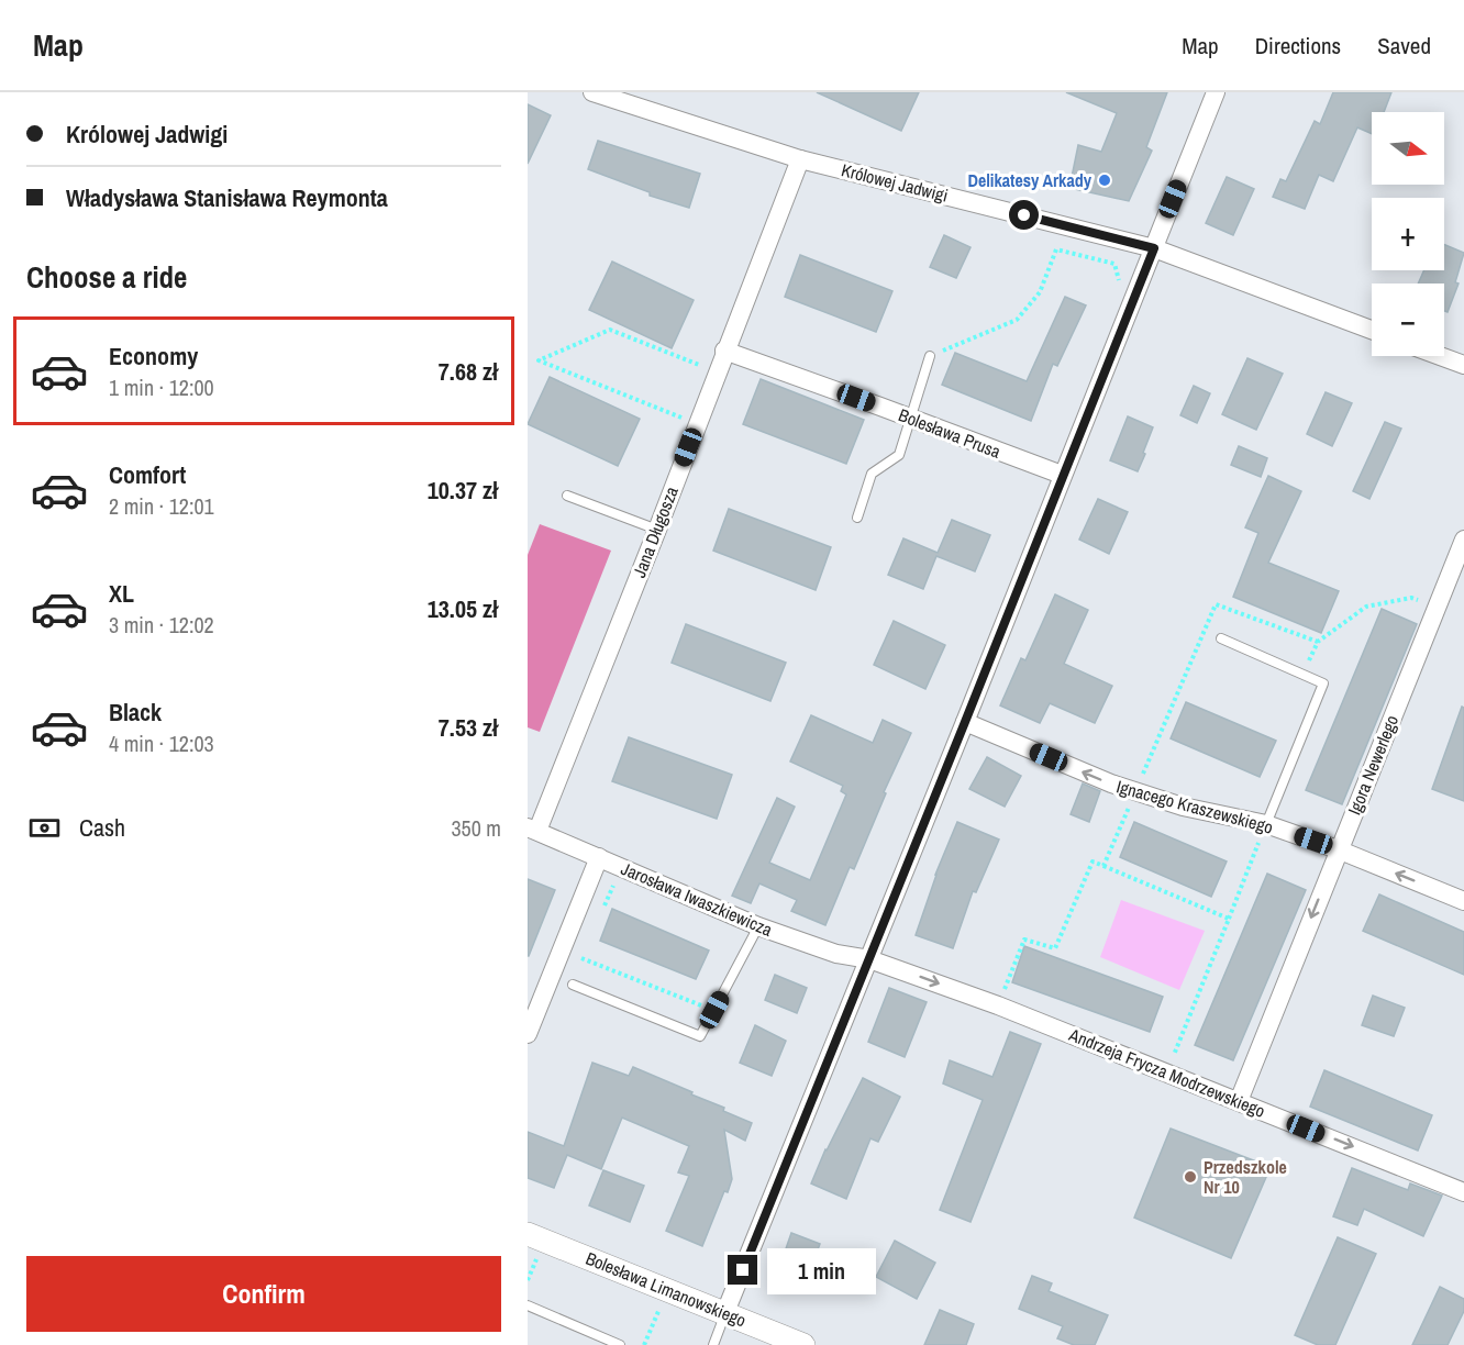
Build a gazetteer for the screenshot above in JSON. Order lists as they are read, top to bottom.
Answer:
{
  "streets": {
    "street": [
      "Królowej Jadwigi",
      "Bolesława Prusa",
      "Jana Długosza",
      "Igora Newerlego",
      "Ignacego Kraszewskiego",
      "Jarosława Iwaszkiewicza",
      "Andrzeja Frycza Modrzewskiego",
      "Bolesława Limanowskiego"
    ]
  },
  "crossings": [
    ["Królowej Jadwigi", "Jana Długosza"],
    ["Bolesława Prusa", "Jana Długosza"],
    ["Jana Długosza", "Jarosława Iwaszkiewicza"],
    ["Igora Newerlego", "Ignacego Kraszewskiego"],
    ["Igora Newerlego", "Andrzeja Frycza Modrzewskiego"],
    ["Jarosława Iwaszkiewicza", "Andrzeja Frycza Modrzewskiego"]
  ],
  "one_way": ["Igora Newerlego", "Ignacego Kraszewskiego", "Andrzeja Frycza Modrzewskiego"],
  "places": ["Delikatesy Arkady", "Przedszkole Nr 10"],
  "north": "right",
  "page": {
    "header": "Map",
    "nav": ["Map", "Directions", "Saved"],
    "banner": ["Królowej Jadwigi", "Władysława Stanisława Reymonta"],
    "map_buttons": ["+", "−"],
    "heading": "Choose a ride",
    "list": [
      {
        "name": "Economy",
        "note": "1 min · 12:00",
        "value": "7.68 zł"
      },
      {
        "name": "Comfort",
        "note": "2 min · 12:01",
        "value": "10.37 zł"
      },
      {
        "name": "XL",
        "note": "3 min · 12:02",
        "value": "13.05 zł"
      },
      {
        "name": "Black",
        "note": "4 min · 12:03",
        "value": "7.53 zł"
      }
    ],
    "pay": ["Cash", "350 m"],
    "buttons": "Confirm",
    "bubble": "1 min"
  }
}
